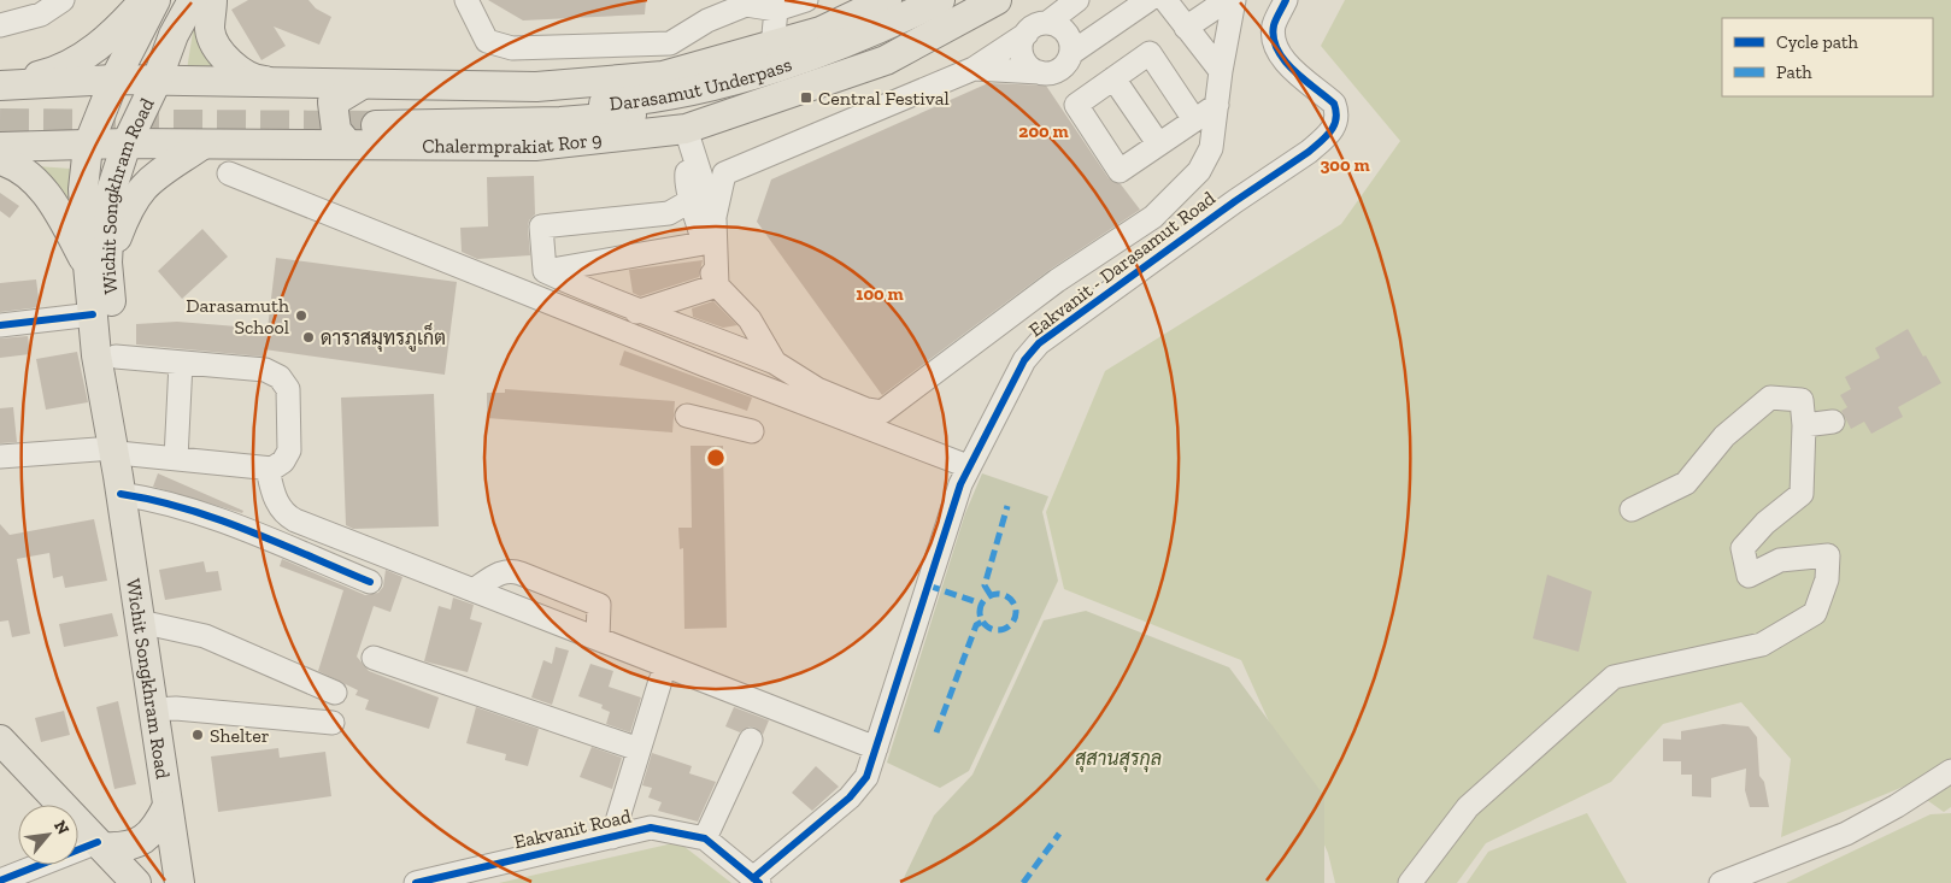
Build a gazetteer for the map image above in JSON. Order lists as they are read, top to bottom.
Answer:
{
  "streets": {
    "main road": ["Darasamut Underpass", "Chalermprakiat Ror 9", "Wichit Songkhram Road"],
    "street": ["Eakvanit - Darasamut Road", "Eakvanit Road"]
  },
  "crossings": [
    ["Chalermprakiat Ror 9", "Wichit Songkhram Road"],
    ["Eakvanit - Darasamut Road", "Eakvanit Road"]
  ],
  "parks": ["สุสานสุรกุล"],
  "places": {
    "transit": ["Central Festival"],
    "other": ["Darasamuth School", "ดาราสมุทรภูเก็ต", "Shelter"]
  },
  "legend": ["Cycle path", "Path"],
  "north": "top right",
  "rings": ["200 m", "300 m", "100 m"]
}
